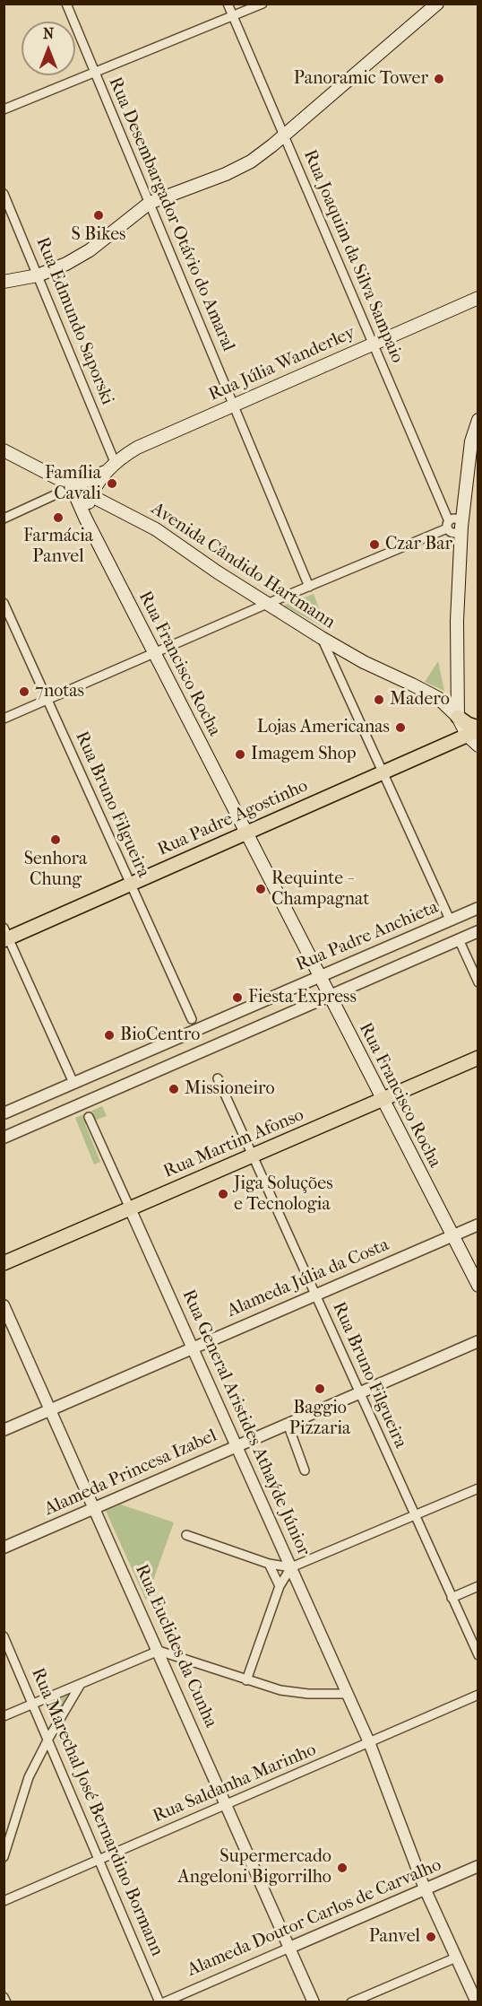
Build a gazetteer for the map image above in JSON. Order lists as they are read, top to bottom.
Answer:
{
  "streets": {
    "main road": [
      "Rua Júlia Wanderley",
      "Avenida Cândido Hartmann",
      "Rua Francisco Rocha",
      "Rua Padre Agostinho",
      "Rua Martim Afonso"
    ],
    "street": [
      "Rua Desembargador Otávio do Amaral",
      "Rua Joaquim da Silva Sampaio",
      "Rua Edmundo Saporski",
      "Rua Bruno Filgueira",
      "Rua Padre Anchieta",
      "Alameda Júlia da Costa",
      "Rua General Aristides Athaýde Júnior",
      "Alameda Princesa Izabel",
      "Rua Euclides da Cunha",
      "Rua Saldanha Marinho",
      "Rua Marechal José Bernardino Bormann",
      "Alameda Doutor Carlos de Carvalho"
    ]
  },
  "crossings": [
    ["Rua Desembargador Otávio do Amaral", "Rua Júlia Wanderley"],
    ["Rua Joaquim da Silva Sampaio", "Rua Júlia Wanderley"],
    ["Rua Edmundo Saporski", "Rua Júlia Wanderley"],
    ["Rua Júlia Wanderley", "Avenida Cândido Hartmann"],
    ["Rua Júlia Wanderley", "Rua Francisco Rocha"],
    ["Avenida Cândido Hartmann", "Rua Francisco Rocha"],
    ["Rua Francisco Rocha", "Rua Padre Agostinho"],
    ["Rua Francisco Rocha", "Rua Padre Anchieta"],
    ["Rua Francisco Rocha", "Rua Martim Afonso"],
    ["Rua Francisco Rocha", "Alameda Júlia da Costa"],
    ["Rua Bruno Filgueira", "Rua Padre Agostinho"],
    ["Rua Bruno Filgueira", "Rua Martim Afonso"],
    ["Rua Bruno Filgueira", "Alameda Júlia da Costa"],
    ["Rua Bruno Filgueira", "Alameda Princesa Izabel"],
    ["Rua Martim Afonso", "Rua General Aristides Athaýde Júnior"],
    ["Alameda Júlia da Costa", "Rua General Aristides Athaýde Júnior"],
    ["Alameda Júlia da Costa", "Rua Euclides da Cunha"],
    ["Rua General Aristides Athaýde Júnior", "Alameda Princesa Izabel"],
    ["Rua General Aristides Athaýde Júnior", "Rua Saldanha Marinho"],
    ["Rua General Aristides Athaýde Júnior", "Alameda Doutor Carlos de Carvalho"],
    ["Alameda Princesa Izabel", "Rua Euclides da Cunha"],
    ["Rua Euclides da Cunha", "Rua Saldanha Marinho"],
    ["Rua Euclides da Cunha", "Alameda Doutor Carlos de Carvalho"],
    ["Rua Saldanha Marinho", "Rua Marechal José Bernardino Bormann"]
  ],
  "places": [
    "Panoramic Tower",
    "S Bikes",
    "Família Cavali",
    "Farmácia Panvel",
    "Czar Bar",
    "7notas",
    "Madero",
    "Lojas Americanas",
    "Imagem Shop",
    "Senhora Chung",
    "Requinte - Champagnat",
    "Fiesta Express",
    "BioCentro",
    "Missioneiro",
    "Jiga Soluções e Tecnologia",
    "Baggio Pizzaria",
    "Supermercado Angeloni Bigorrilho",
    "Panvel"
  ],
  "north": "top"
}
